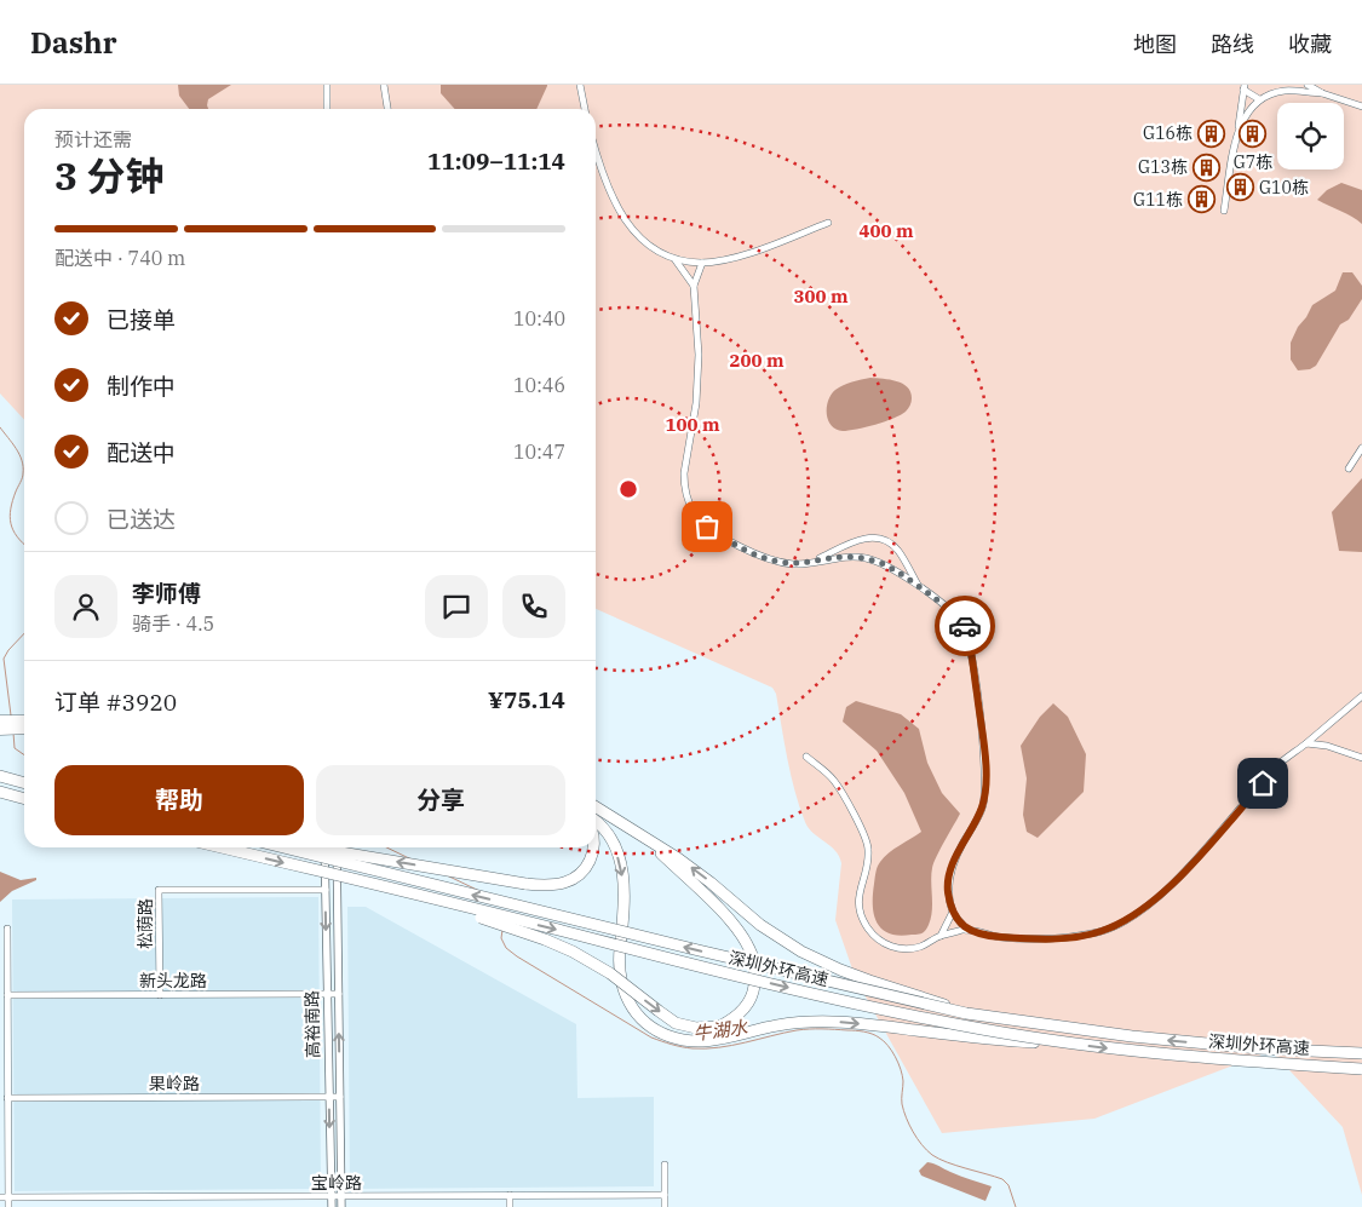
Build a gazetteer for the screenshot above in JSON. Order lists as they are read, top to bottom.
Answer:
{
  "streets": {
    "highway": ["深圳外环高速"],
    "street": [
      "松荫路",
      "新头龙路",
      "高裕南路",
      "果岭路",
      "宝岭路"
    ]
  },
  "crossings": [
    ["松荫路", "新头龙路"],
    ["松荫路", "高裕南路"],
    ["新头龙路", "高裕南路"],
    ["高裕南路", "果岭路"],
    ["高裕南路", "宝岭路"]
  ],
  "water": ["牛湖水"],
  "places": {
    "building": [
      "G16栋",
      "G7栋",
      "G13栋",
      "G10栋",
      "G11栋"
    ]
  },
  "page": {
    "header": "Dashr",
    "nav": ["地图", "路线", "收藏"],
    "heading": ["3 分钟", "预计还需", "11:09–11:14"],
    "panel": [
      "李师傅",
      "骑手 · 4.5",
      "订单 #3920",
      "¥75.14"
    ],
    "bar": "配送中 · 740 m",
    "list": [
      ["已接单", "10:40"],
      ["制作中", "10:46"],
      ["配送中", "10:47"],
      "已送达"
    ],
    "buttons": ["帮助", "分享"]
  },
  "rings": [
    "400 m",
    "300 m",
    "200 m",
    "100 m"
  ]
}
